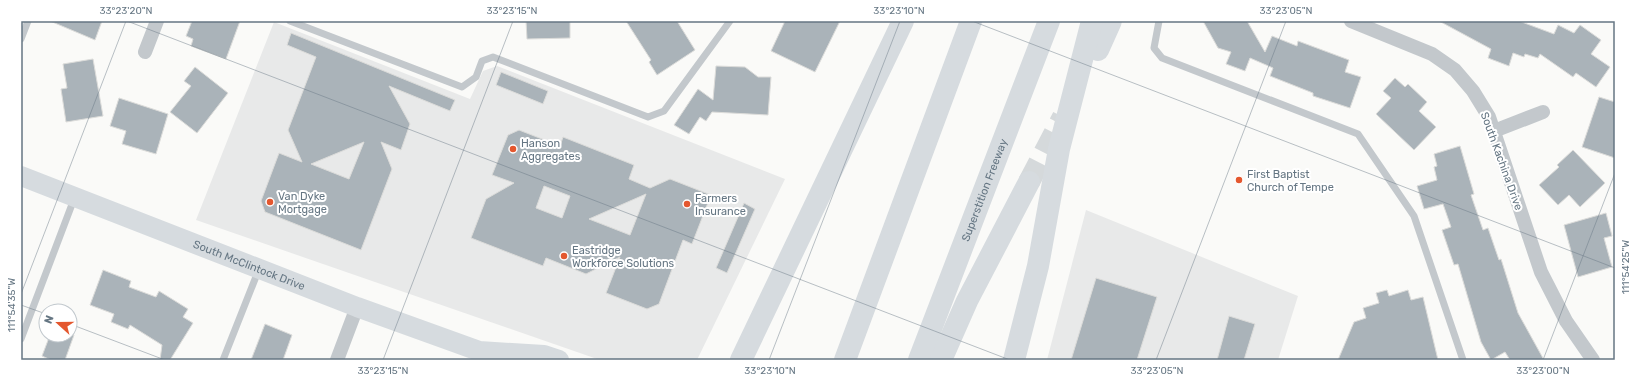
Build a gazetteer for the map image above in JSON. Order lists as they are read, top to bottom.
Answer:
{
  "streets": {
    "highway": ["Superstition Freeway"],
    "main road": ["South McClintock Drive"],
    "street": ["South Kachina Drive"]
  },
  "places": [
    "Hanson Aggregates",
    "First Baptist Church of Tempe",
    "Van Dyke Mortgage",
    "Farmers Insurance",
    "Eastridge Workforce Solutions"
  ],
  "north": "left",
  "coordinates": [
    "33°23'20\"N",
    "33°23'15\"N",
    "33°23'10\"N",
    "33°23'05\"N",
    "111°54'25\"W",
    "111°54'35\"W",
    "33°23'00\"N"
  ]
}
